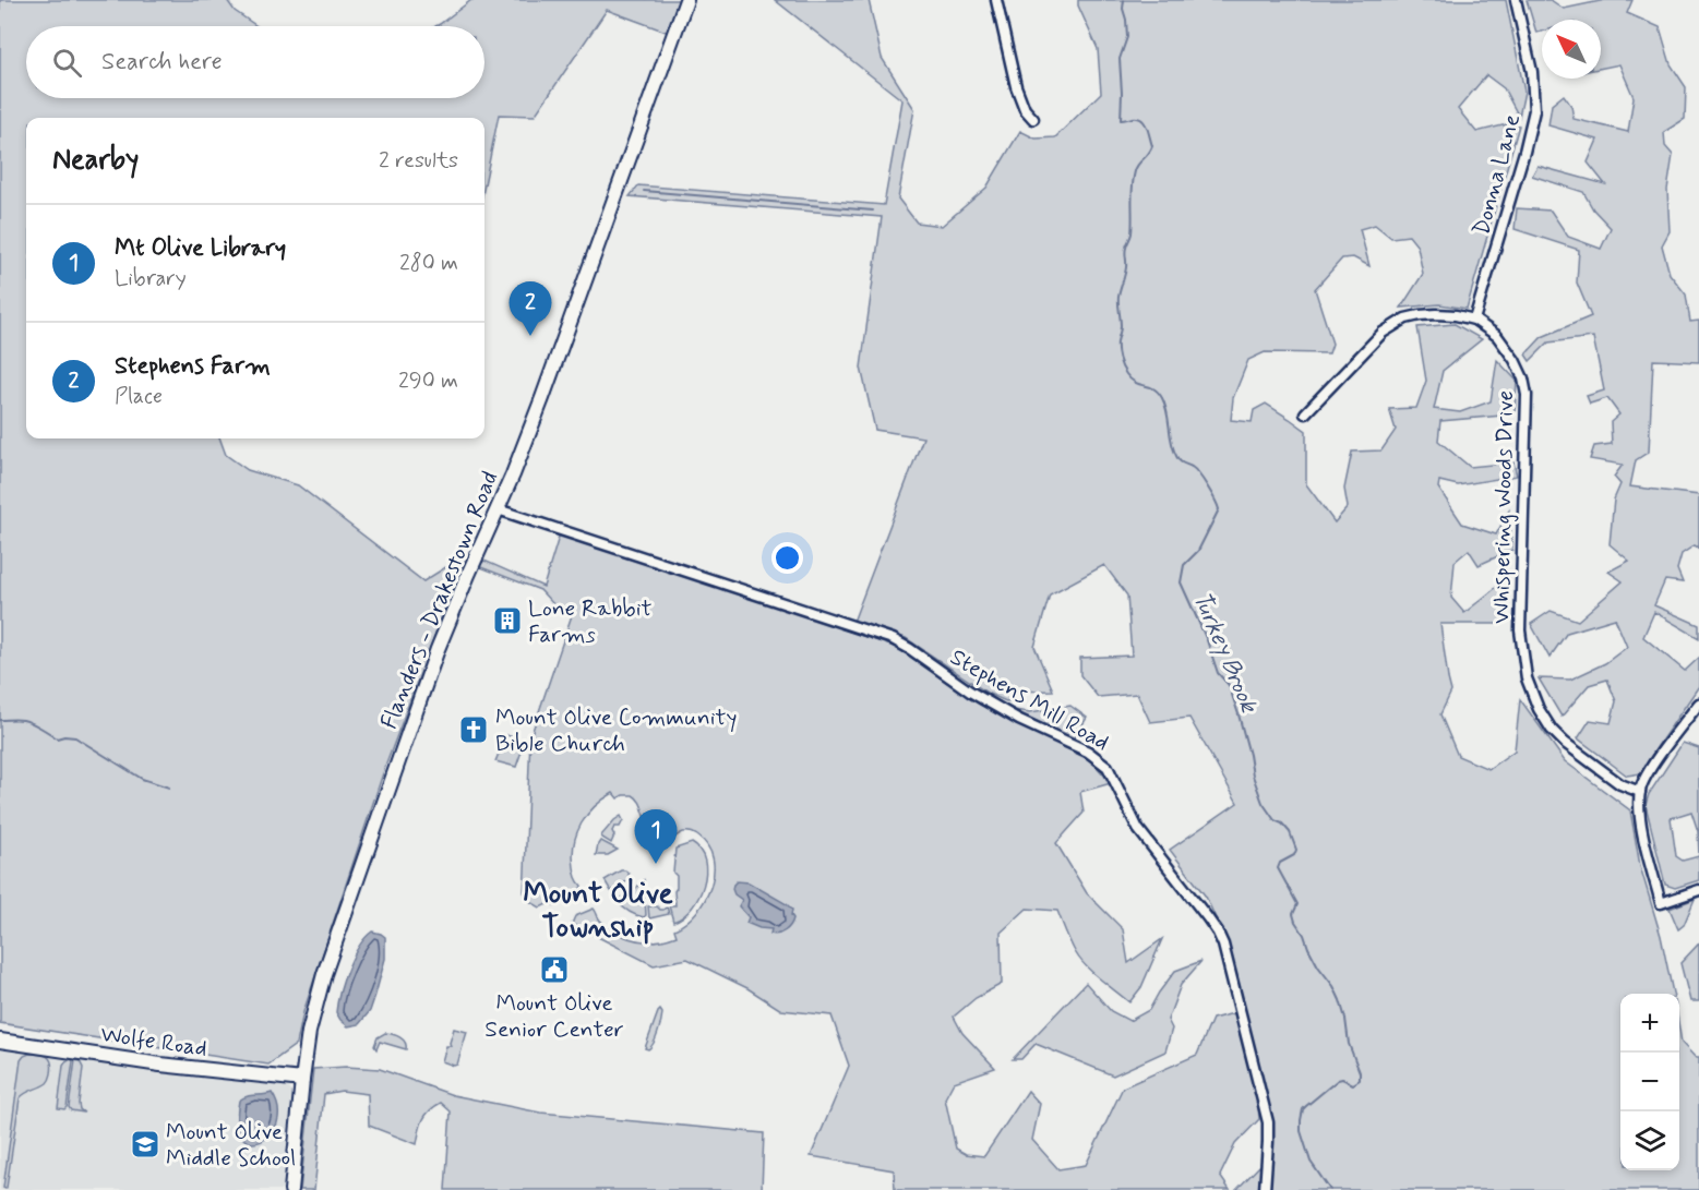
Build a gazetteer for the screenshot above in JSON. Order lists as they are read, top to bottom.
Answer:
{
  "streets": {
    "street": [
      "Donna Lane",
      "Whispering Woods Drive",
      "Flanders - Drakestown Road",
      "Stephens Mill Road",
      "Wolfe Road"
    ]
  },
  "crossings": [
    ["Donna Lane", "Whispering Woods Drive"],
    ["Flanders - Drakestown Road", "Stephens Mill Road"],
    ["Flanders - Drakestown Road", "Wolfe Road"]
  ],
  "districts": ["Mount Olive Township"],
  "water": ["Turkey Brook"],
  "places": {
    "building": ["Lone Rabbit Farms"],
    "church": ["Mount Olive Community Bible Church"],
    "public building": ["Mount Olive Senior Center"],
    "school or university": ["Mount Olive Middle School"]
  },
  "north": "top left",
  "page": {
    "search": "Search here",
    "heading": ["Nearby", "2 results"],
    "list": [
      {
        "mark": "1",
        "name": "Mt Olive Library",
        "note": "Library",
        "value": "280 m"
      },
      {
        "mark": "2",
        "name": "Stephens Farm",
        "note": "Place",
        "value": "290 m"
      }
    ],
    "pins": ["2", "1"],
    "map_buttons": ["+", "−"]
  }
}
